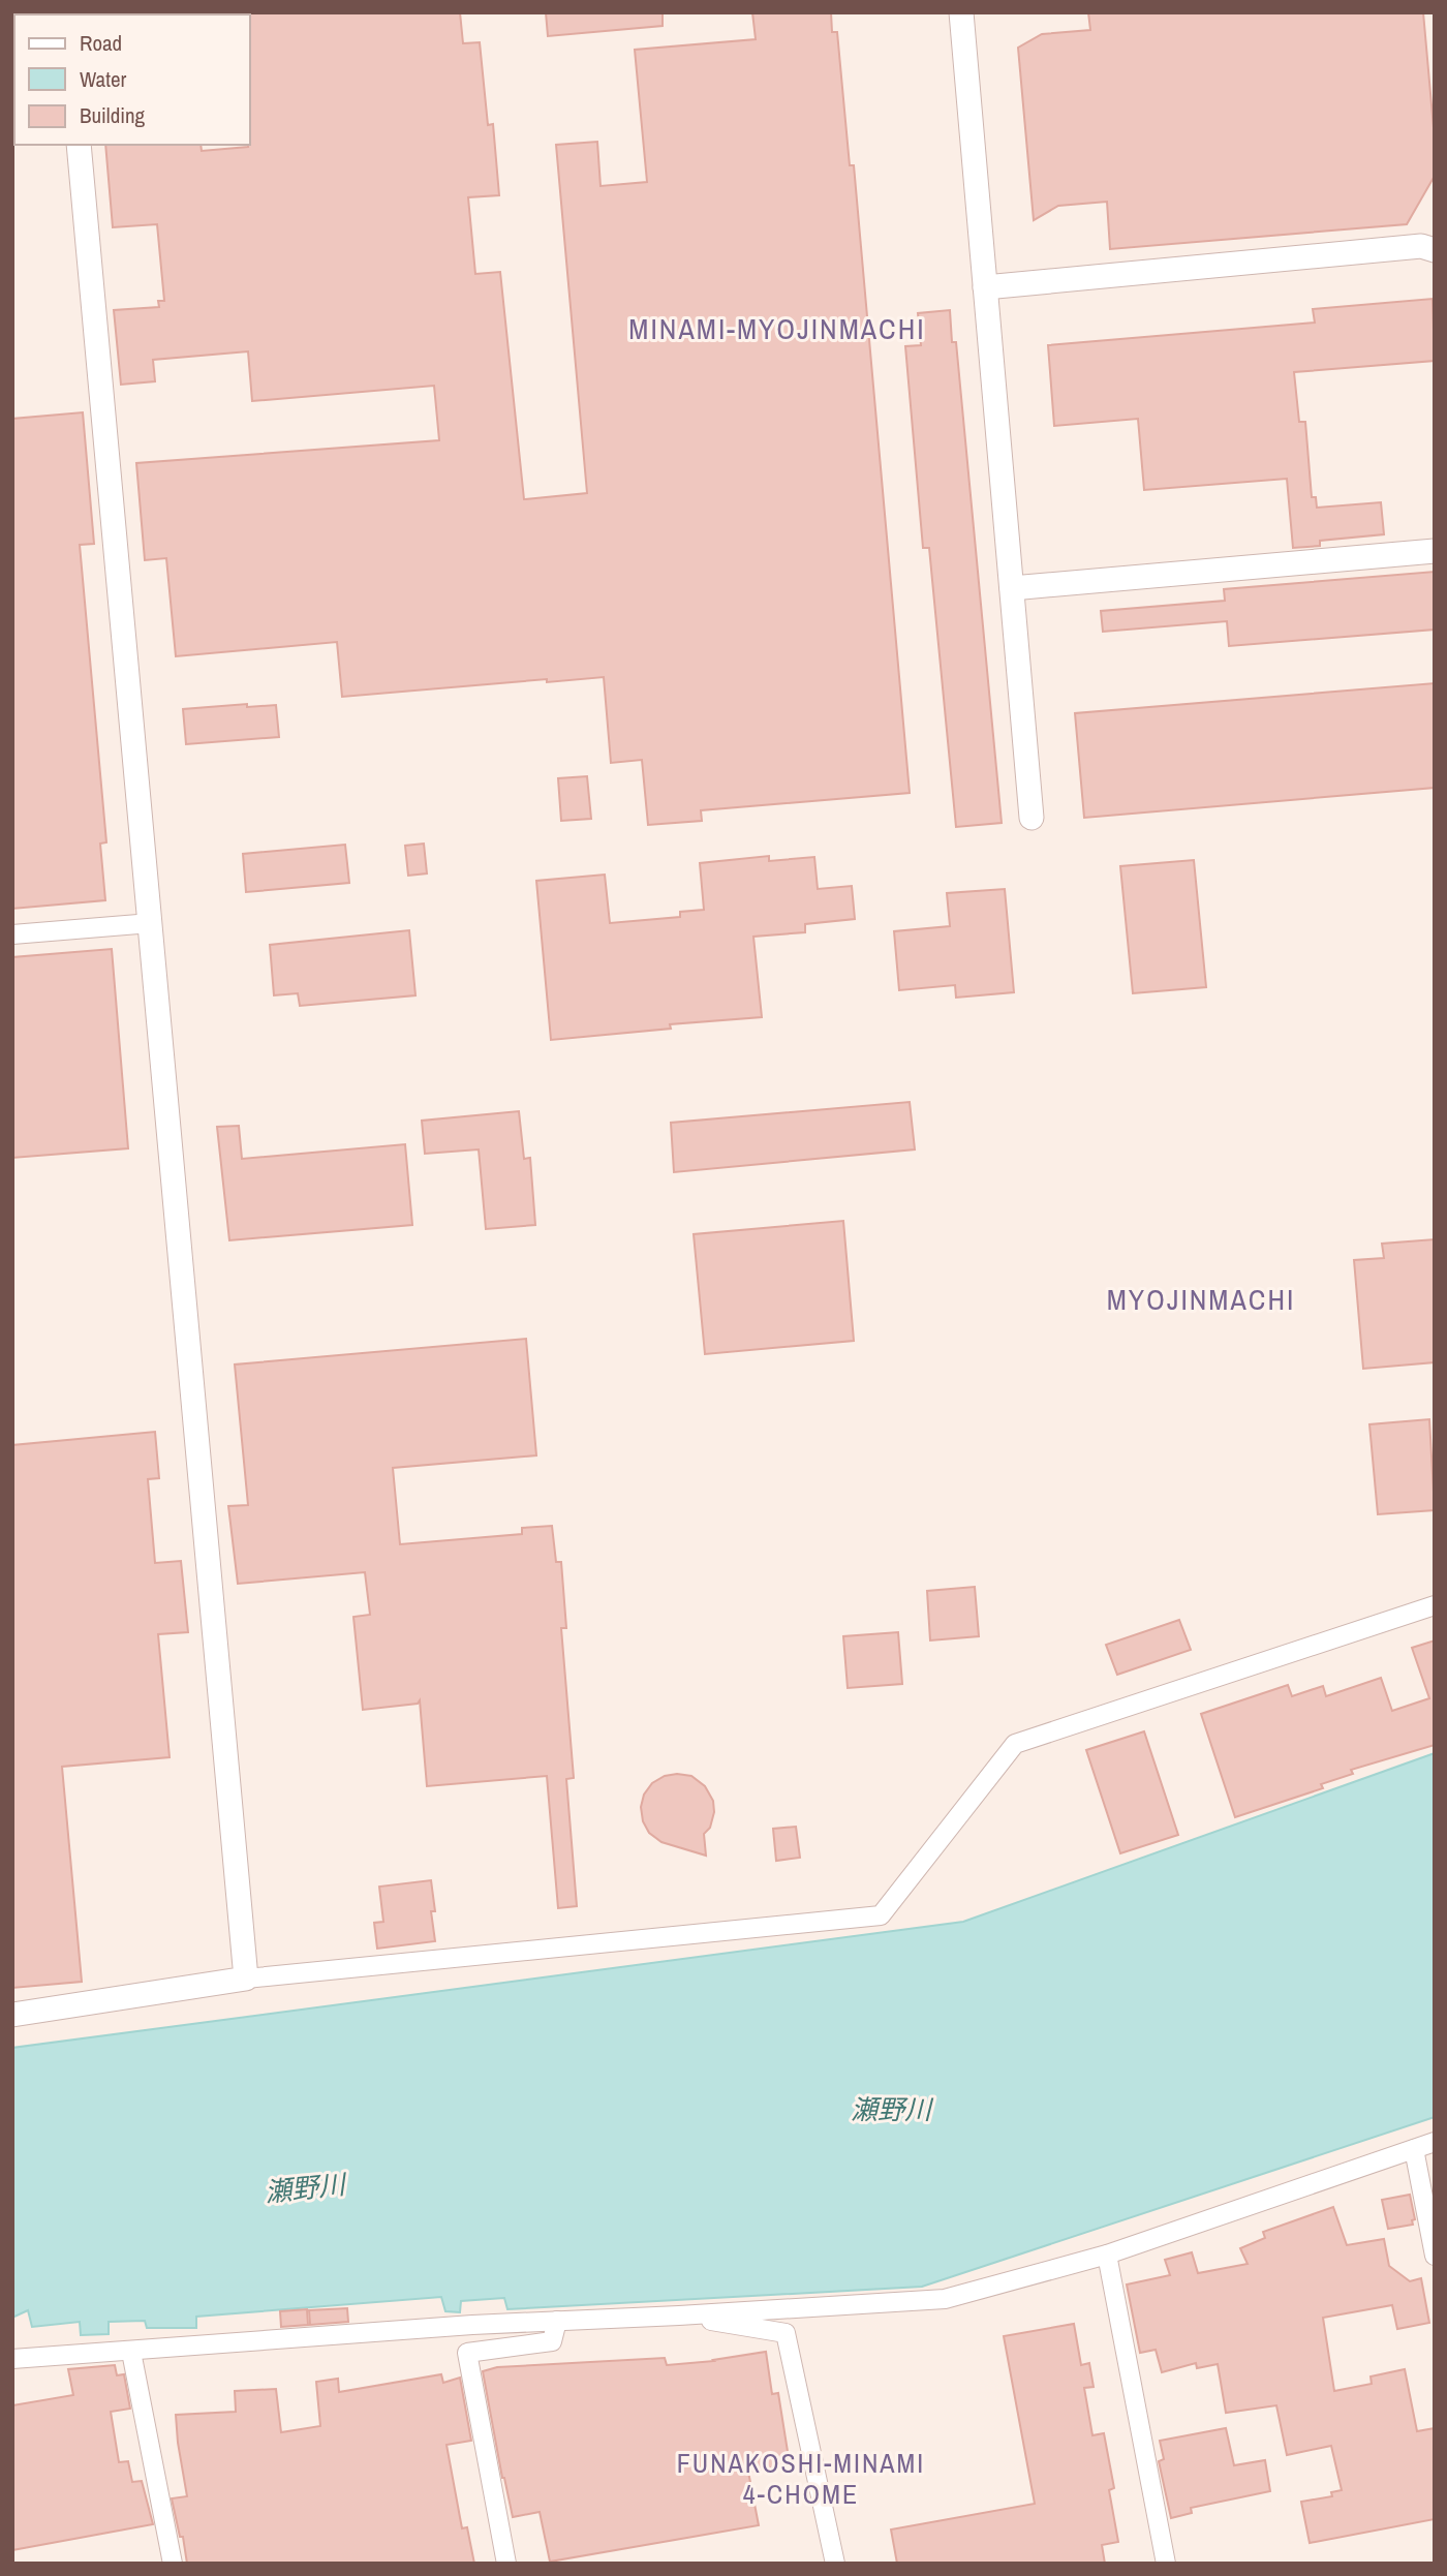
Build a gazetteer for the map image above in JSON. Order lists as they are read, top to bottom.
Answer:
{
  "districts": ["MINAMI-MYOJINMACHI", "MYOJINMACHI", "FUNAKOSHI-MINAMI 4-CHOME"],
  "water": ["瀬野川"],
  "legend": ["Road", "Water", "Building"]
}
